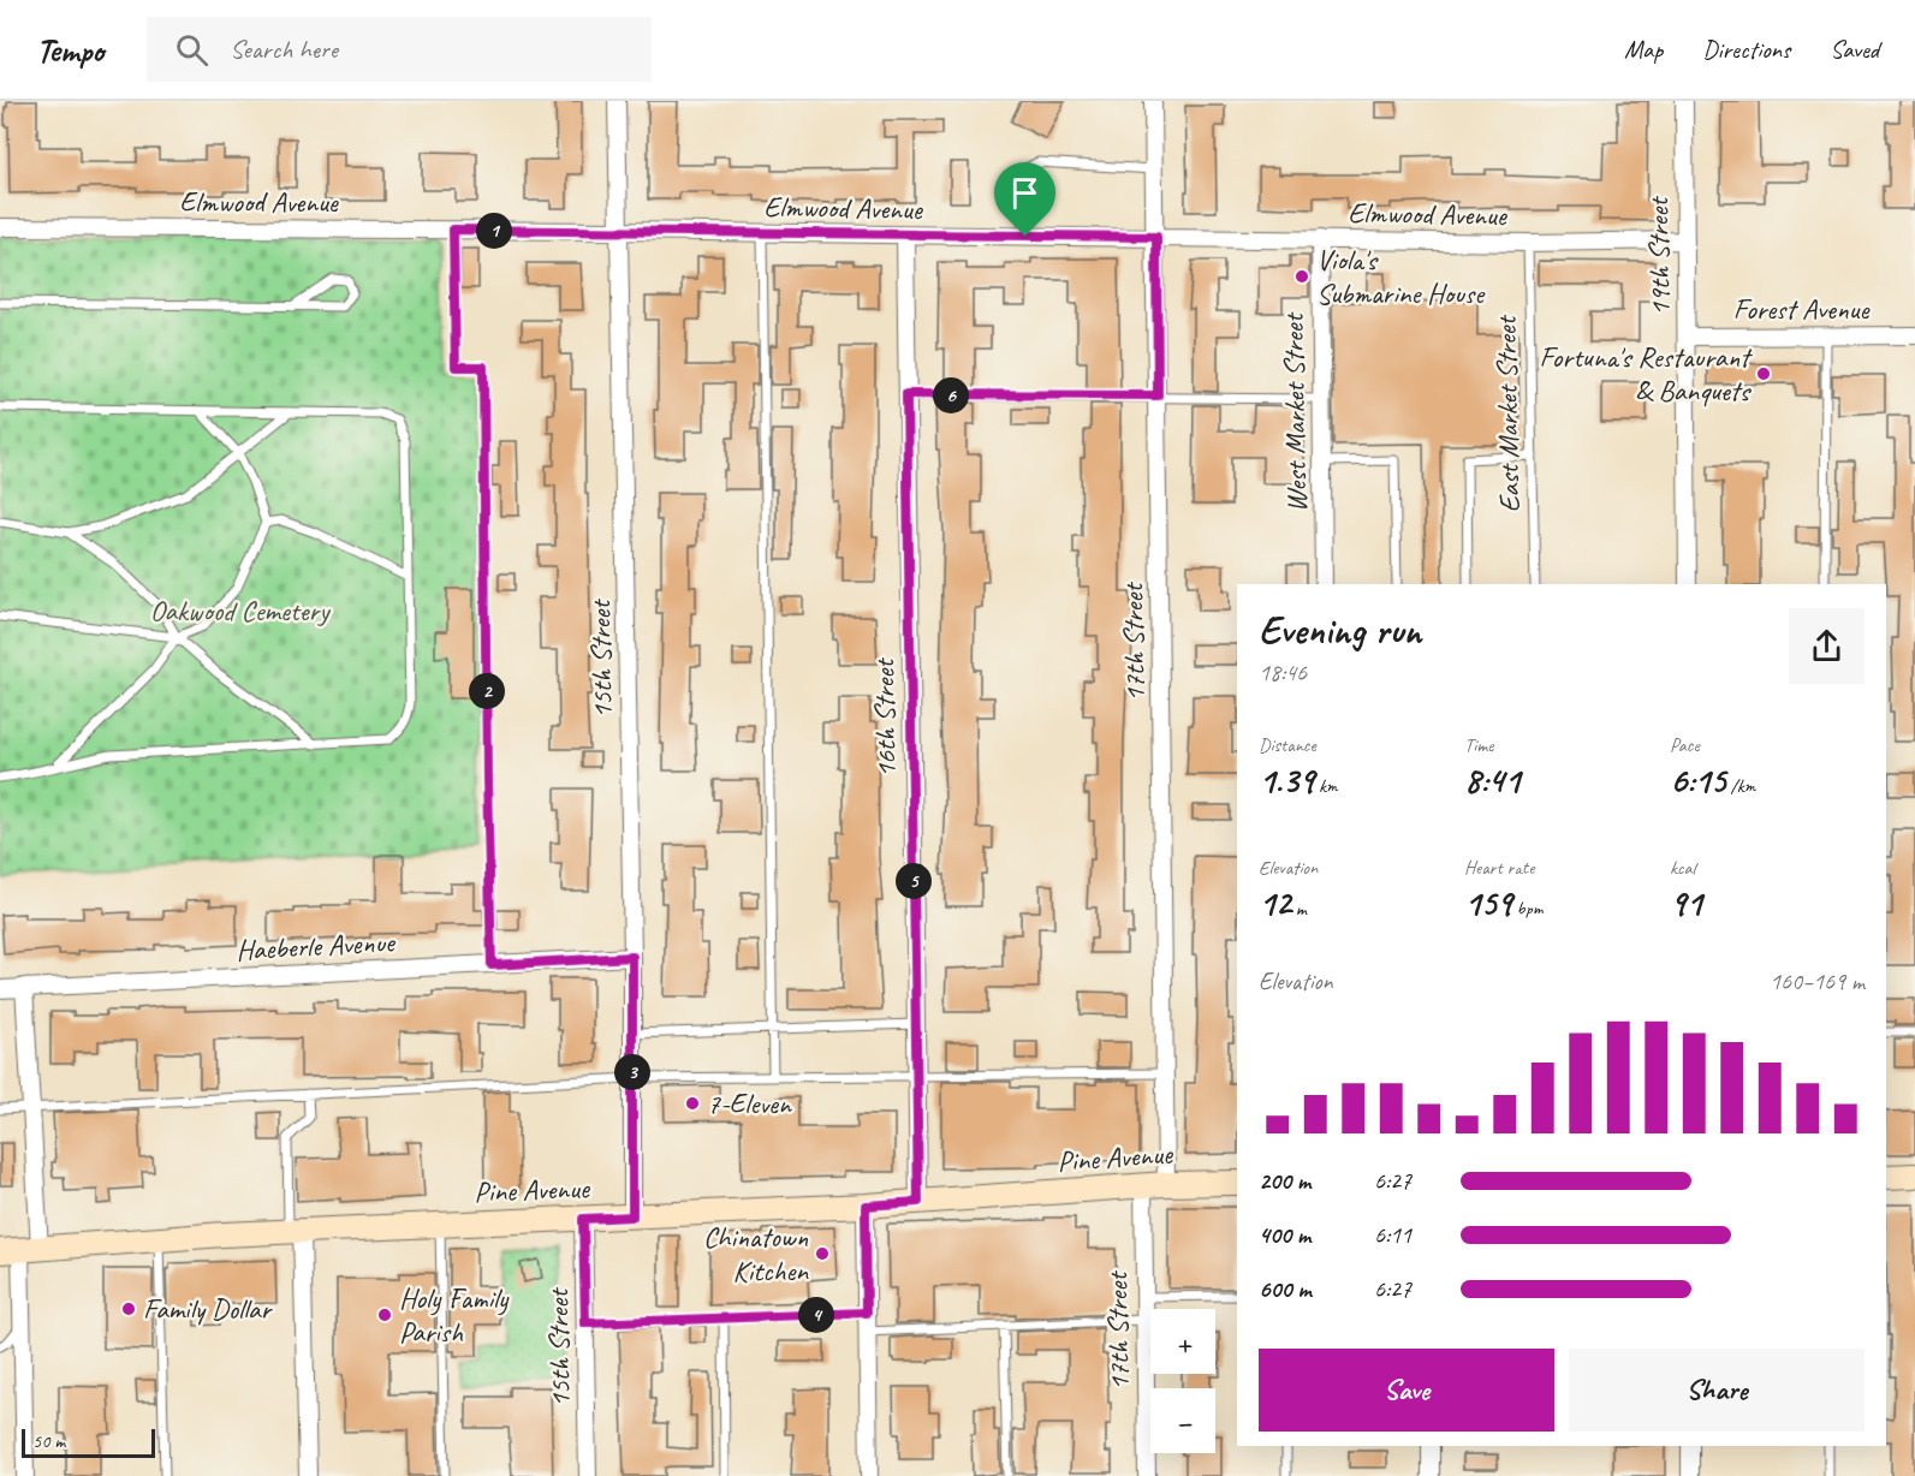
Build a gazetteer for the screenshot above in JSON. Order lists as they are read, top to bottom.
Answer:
{
  "streets": {
    "main road": ["Pine Avenue"],
    "street": [
      "Elmwood Avenue",
      "19th Street",
      "Forest Avenue",
      "West Market Street",
      "17th Street",
      "15th Street",
      "16th Street",
      "Haeberle Avenue"
    ],
    "lane": ["East Market Street"]
  },
  "crossings": [
    ["Elmwood Avenue", "19th Street"],
    ["Elmwood Avenue", "West Market Street"],
    ["Elmwood Avenue", "East Market Street"],
    ["Elmwood Avenue", "17th Street"],
    ["Elmwood Avenue", "15th Street"],
    ["Elmwood Avenue", "16th Street"],
    ["19th Street", "Forest Avenue"],
    ["17th Street", "Pine Avenue"],
    ["15th Street", "Haeberle Avenue"],
    ["15th Street", "Pine Avenue"],
    ["16th Street", "Pine Avenue"]
  ],
  "parks": ["Oakwood Cemetery"],
  "places": [
    "Viola's Submarine House",
    "Fortuna's Restaurant & Banquets",
    "7-Eleven",
    "Chinatown Kitchen",
    "Family Dollar",
    "Holy Family Parish"
  ],
  "scale_bar": "50 m",
  "page": {
    "header": "Tempo",
    "search": "Search here",
    "nav": ["Map", "Directions", "Saved"],
    "pins": [
      "1",
      "6",
      "2",
      "5",
      "3",
      "4"
    ],
    "heading": ["Evening run", "18:46"],
    "stats": [
      ["Distance", "1.39 km"],
      ["Time", "8:41"],
      ["Pace", "6:15 /km"],
      ["Elevation", "12 m"],
      ["Heart rate", "159 bpm"],
      ["kcal", "91"]
    ],
    "chart": ["Elevation", "160–169 m"],
    "list": [
      {
        "name": "200 m",
        "note": "6:27"
      },
      {
        "name": "400 m",
        "note": "6:11"
      },
      {
        "name": "600 m",
        "note": "6:27"
      }
    ],
    "map_buttons": ["+", "−"],
    "buttons": ["Save", "Share"],
    "scale": "50 m"
  }
}
